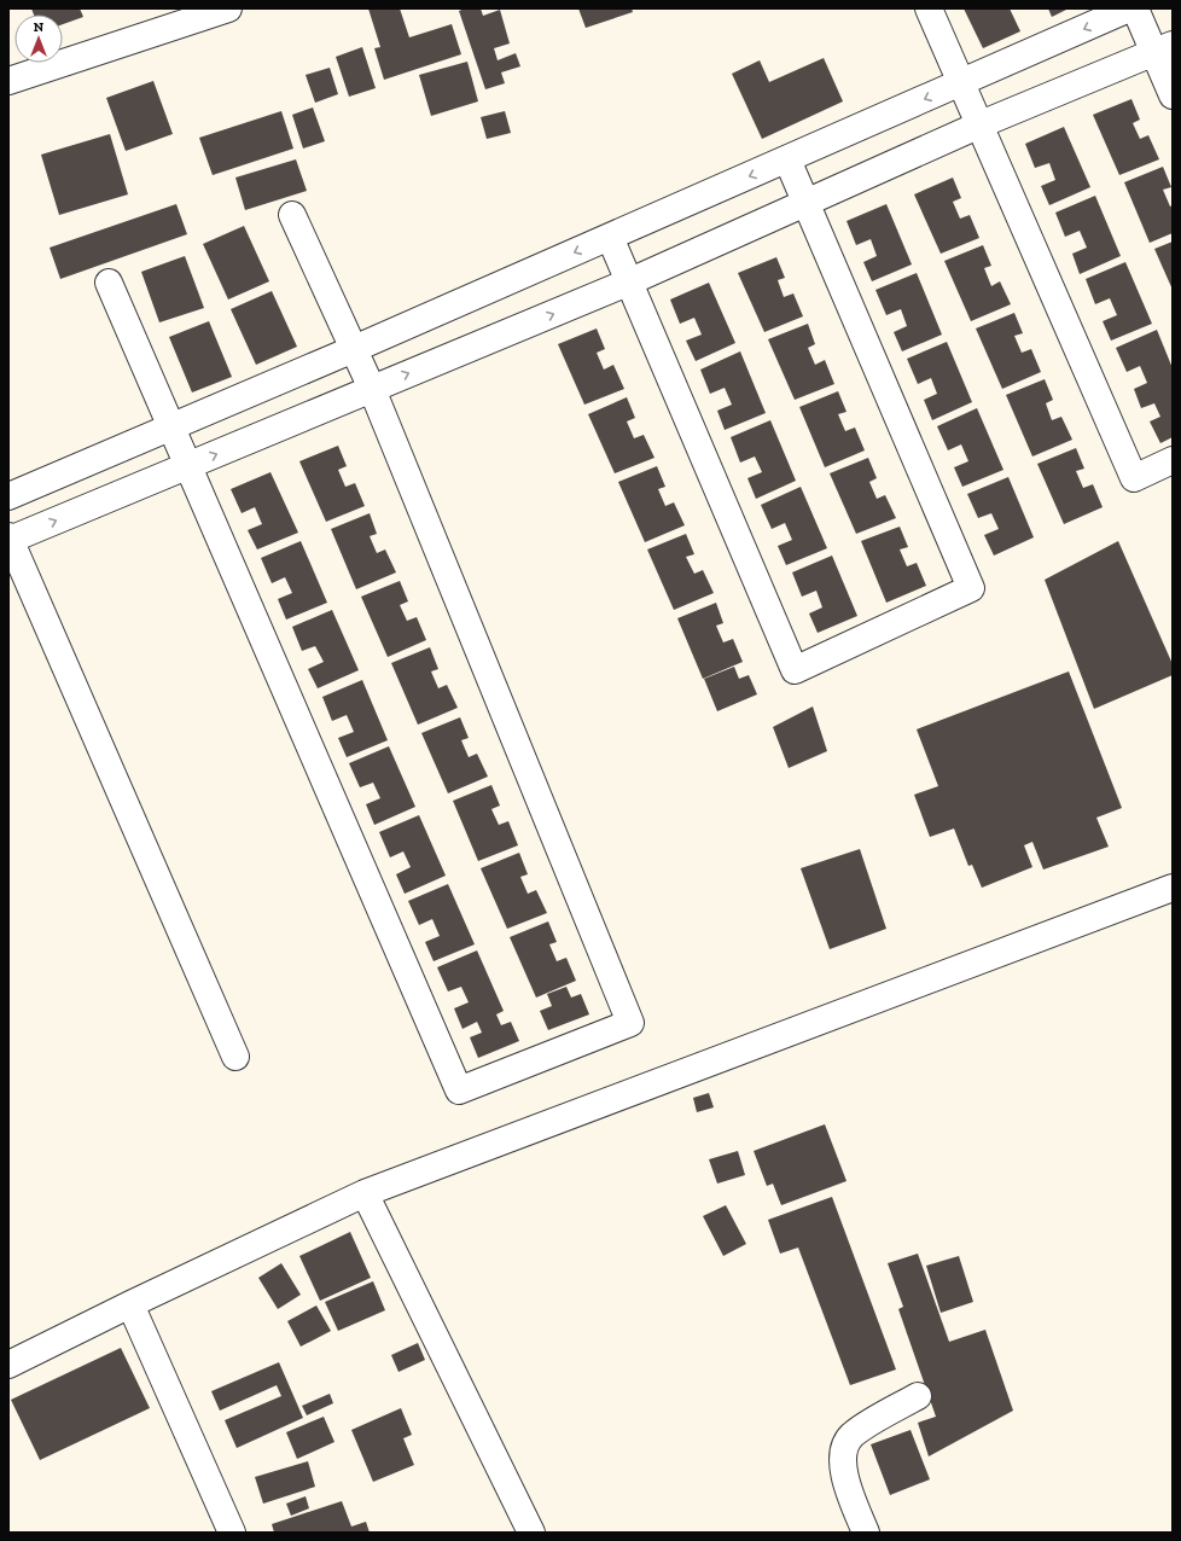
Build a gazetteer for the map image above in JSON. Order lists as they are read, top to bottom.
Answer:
{
  "north": "top"
}
